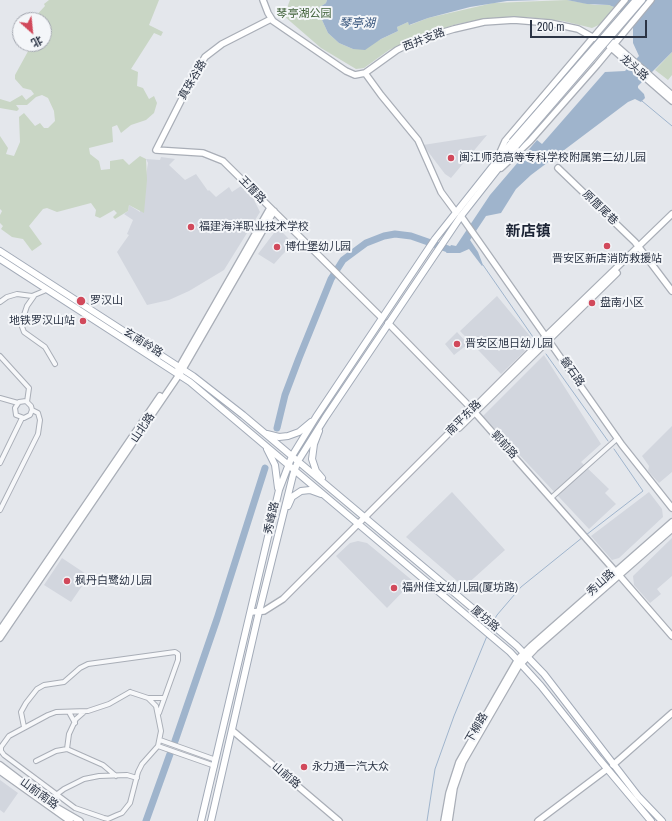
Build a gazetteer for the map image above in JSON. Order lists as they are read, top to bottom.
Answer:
{
  "streets": {
    "main road": [
      "西井支路",
      "龙头路",
      "真珠谷路",
      "王厝路",
      "原厝尾巷",
      "玄南岭路",
      "磐石路",
      "南平东路",
      "山北路",
      "郭前路",
      "秀峰路",
      "秀山路",
      "厦坊路",
      "下柳路",
      "山前路",
      "山前南路"
    ]
  },
  "crossings": [
    ["西井支路", "龙头路"],
    ["真珠谷路", "王厝路"],
    ["王厝路", "山北路"],
    ["王厝路", "秀峰路"],
    ["原厝尾巷", "南平东路"],
    ["玄南岭路", "山北路"],
    ["玄南岭路", "厦坊路"],
    ["磐石路", "南平东路"],
    ["磐石路", "秀峰路"],
    ["南平东路", "郭前路"],
    ["南平东路", "秀峰路"],
    ["南平东路", "厦坊路"],
    ["郭前路", "秀峰路"],
    ["郭前路", "秀山路"],
    ["秀峰路", "厦坊路"],
    ["秀峰路", "山前路"],
    ["秀山路", "下柳路"],
    ["厦坊路", "下柳路"]
  ],
  "districts": ["新店镇"],
  "water": ["琴亭湖"],
  "parks": ["琴亭湖公园"],
  "places": [
    "闽江师范高等专科学校附属第二幼儿园",
    "福建海洋职业技术学校",
    "晋安区新店消防救援站",
    "博仕堡幼儿园",
    "罗汉山",
    "盘南小区",
    "地铁罗汉山站",
    "晋安区旭日幼儿园",
    "枫丹白鹭幼儿园",
    "福州佳文幼儿园(厦坊路)",
    "永力通一汽大众"
  ],
  "scale_bar": "200 m",
  "north": "bottom right"
}
